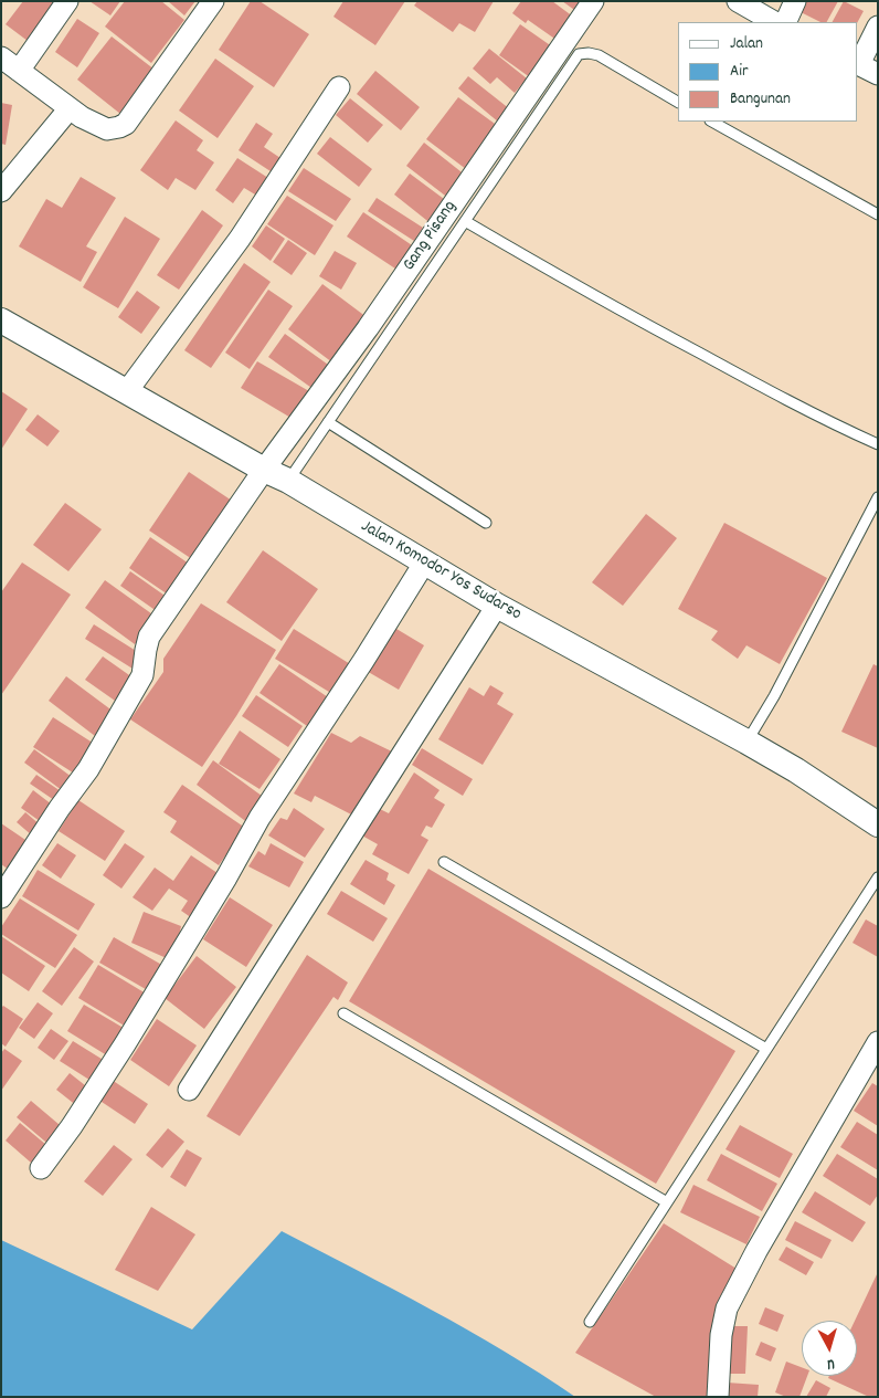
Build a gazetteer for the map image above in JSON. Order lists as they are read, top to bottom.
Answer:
{
  "streets": {
    "street": ["Gang Pisang", "Jalan Komodor Yos Sudarso"]
  },
  "crossings": [
    ["Gang Pisang", "Jalan Komodor Yos Sudarso"]
  ],
  "legend": ["Jalan", "Air", "Bangunan"],
  "north": "bottom"
}
